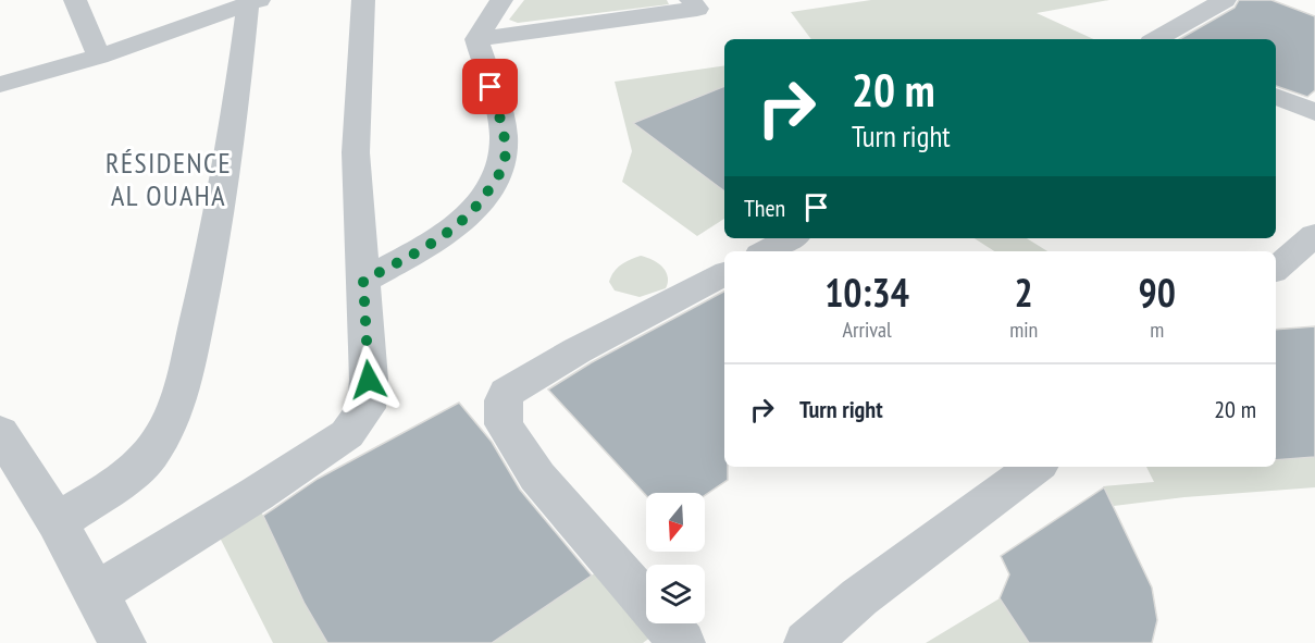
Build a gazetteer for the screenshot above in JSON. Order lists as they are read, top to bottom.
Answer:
{
  "districts": ["RÉSIDENCE AL OUAHA"],
  "north": "bottom",
  "page": {
    "turn": ["20 m", "Turn right"],
    "then": "Then",
    "eta": [
      "10:34",
      "Arrival",
      "2",
      "min",
      "90",
      "m"
    ],
    "list": [
      {
        "name": "Turn right",
        "value": "20 m"
      }
    ]
  }
}
